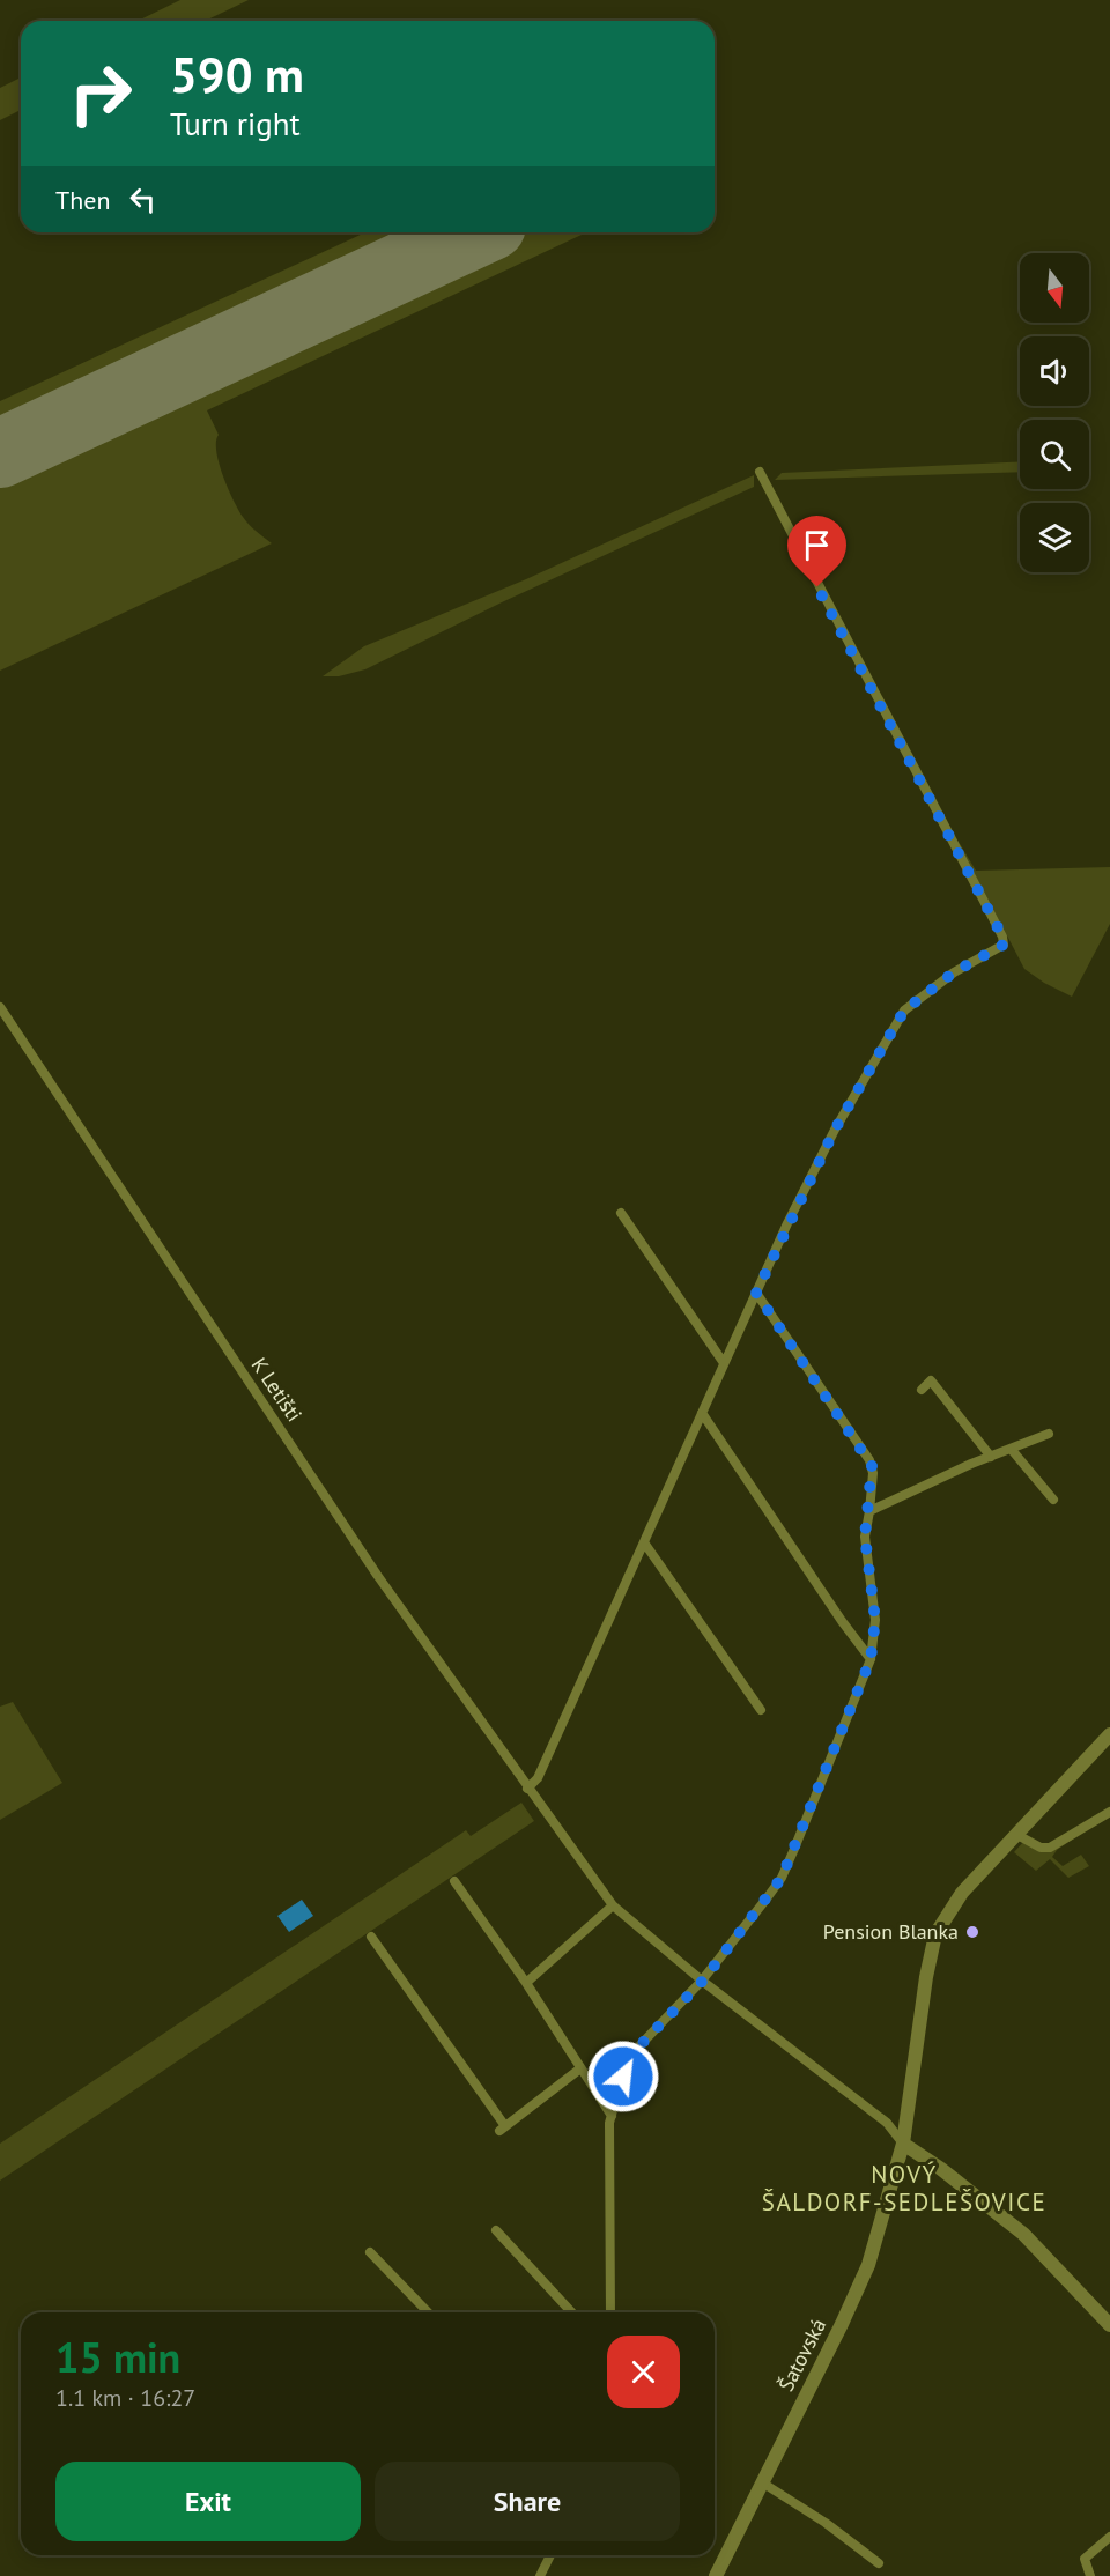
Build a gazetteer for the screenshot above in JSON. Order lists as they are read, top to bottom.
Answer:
{
  "streets": {
    "main road": ["Šatovská"],
    "street": ["K Letišti"]
  },
  "crossings": [
    ["K Letišti", "Šatovská"]
  ],
  "districts": ["NOVÝ ŠALDORF-SEDLEŠOVICE"],
  "places": ["Pension Blanka"],
  "north": "bottom",
  "page": {
    "turn": ["590 m", "Turn right"],
    "then": "Then",
    "heading": ["15 min", "1.1 km · 16:27"],
    "buttons": ["Exit", "Share"]
  }
}
